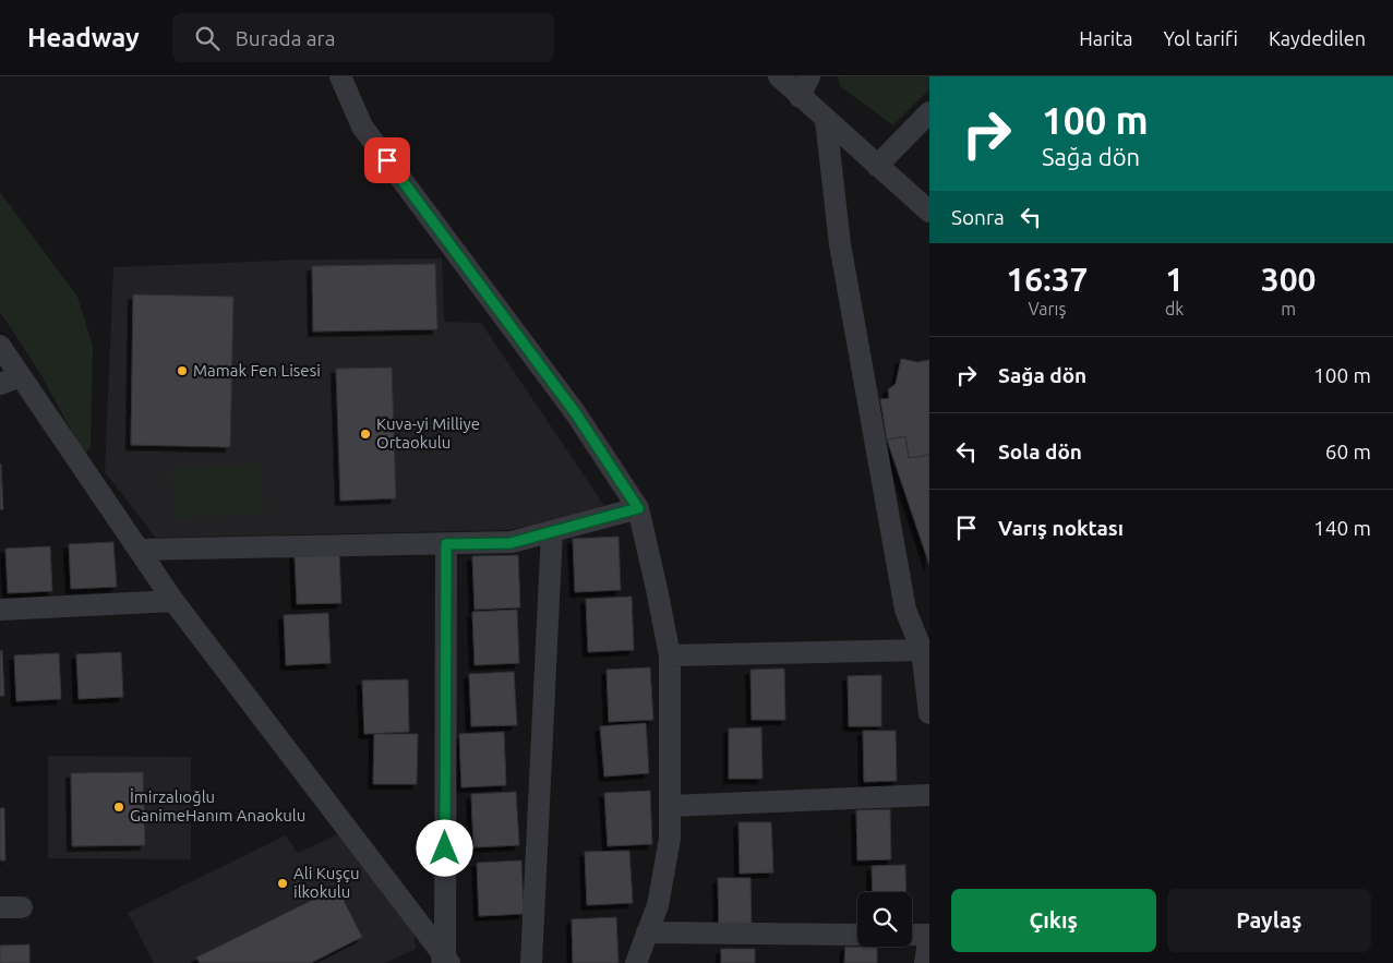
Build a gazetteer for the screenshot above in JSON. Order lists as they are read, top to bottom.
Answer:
{
  "places": [
    "Mamak Fen Lisesi",
    "Kuva-yi Milliye Ortaokulu",
    "İmirzalıoğlu GanimeHanım Anaokulu",
    "Ali Kuşçu ilkokulu"
  ],
  "page": {
    "header": "Headway",
    "search": "Burada ara",
    "nav": ["Harita", "Yol tarifi", "Kaydedilen"],
    "turn": ["100 m", "Sağa dön"],
    "then": "Sonra",
    "eta": [
      "16:37",
      "Varış",
      "1",
      "dk",
      "300",
      "m"
    ],
    "list": [
      {
        "name": "Sağa dön",
        "value": "100 m"
      },
      {
        "name": "Sola dön",
        "value": "60 m"
      },
      {
        "name": "Varış noktası",
        "value": "140 m"
      }
    ],
    "buttons": ["Çıkış", "Paylaş"]
  }
}
